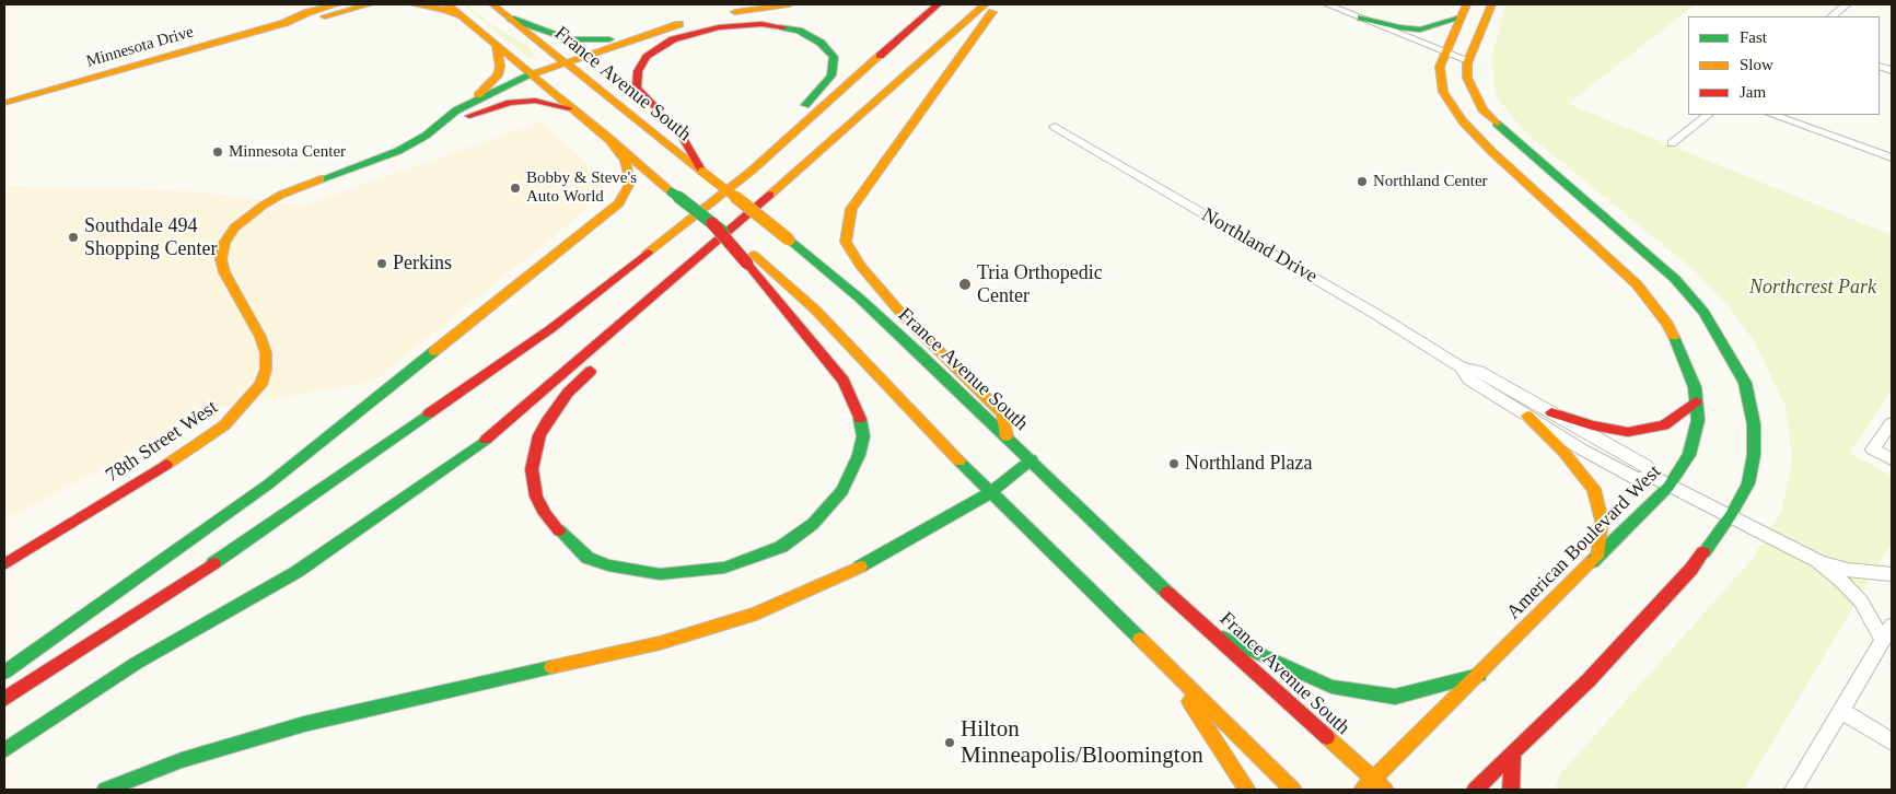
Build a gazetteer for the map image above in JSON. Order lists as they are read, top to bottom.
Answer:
{
  "streets": {
    "main road": [
      "Minnesota Drive",
      "France Avenue South",
      "78th Street West",
      "American Boulevard West"
    ],
    "street": ["Northland Drive"]
  },
  "crossings": [
    ["France Avenue South", "78th Street West"],
    ["France Avenue South", "American Boulevard West"],
    ["Northland Drive", "American Boulevard West"]
  ],
  "parks": ["Northcrest Park"],
  "places": [
    "Minnesota Center",
    "Northland Center",
    "Bobby & Steve's Auto World",
    "Southdale 494 Shopping Center",
    "Perkins",
    "Tria Orthopedic Center",
    "Northland Plaza",
    "Hilton Minneapolis/Bloomington"
  ],
  "legend": ["Fast", "Slow", "Jam"]
}
